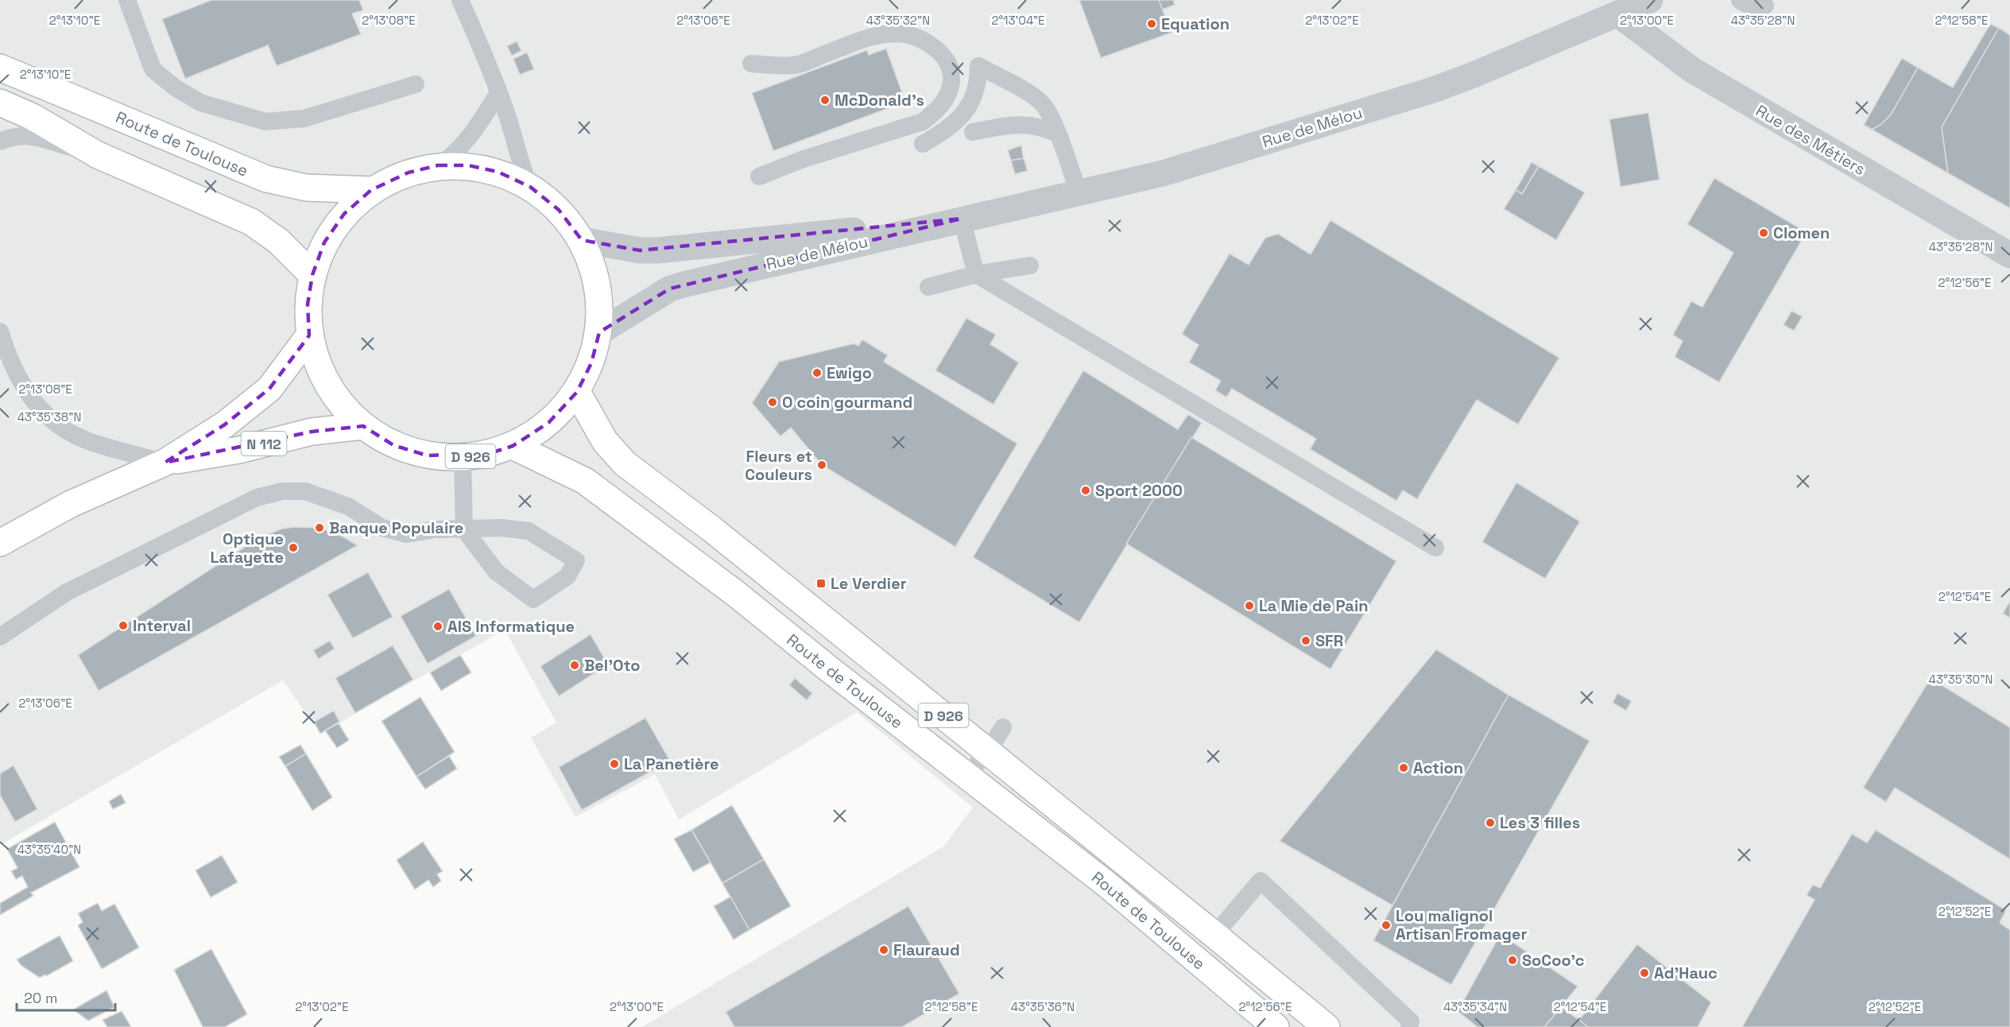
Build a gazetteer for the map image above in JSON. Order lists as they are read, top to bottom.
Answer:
{
  "streets": {
    "main road": ["Route de Toulouse", "N 112", "D 926"],
    "street": ["Rue de Mélou", "Rue des Métiers"]
  },
  "crossings": [
    ["Rue de Mélou", "Rue des Métiers"],
    ["Rue de Mélou", "D 926"],
    ["Route de Toulouse", "D 926"],
    ["N 112", "D 926"]
  ],
  "places": {
    "other": [
      "Equation",
      "McDonald's",
      "Clomen",
      "Ewigo",
      "O coin gourmand",
      "Fleurs et Couleurs",
      "Sport 2000",
      "Banque Populaire",
      "Optique Lafayette",
      "La Mie de Pain",
      "Interval",
      "AIS Informatique",
      "SFR",
      "Bel'Oto",
      "La Panetière",
      "Action",
      "Les 3 filles",
      "Lou malignol Artisan Fromager",
      "Flauraud",
      "SoCoo'c",
      "Ad’Hauc"
    ],
    "transit": ["Le Verdier"]
  },
  "scale_bar": "20 m",
  "coordinates": [
    "2°13'10\"E",
    "2°13'08\"E",
    "2°13'06\"E",
    "43°35'32\"N",
    "2°13'04\"E",
    "2°13'02\"E",
    "2°13'00\"E",
    "43°35'28\"N",
    "2°12'58\"E",
    "2°12'56\"E",
    "43°35'38\"N",
    "2°12'54\"E",
    "43°35'30\"N",
    "43°35'40\"N",
    "2°12'52\"E",
    "43°35'36\"N",
    "43°35'34\"N"
  ]
}
